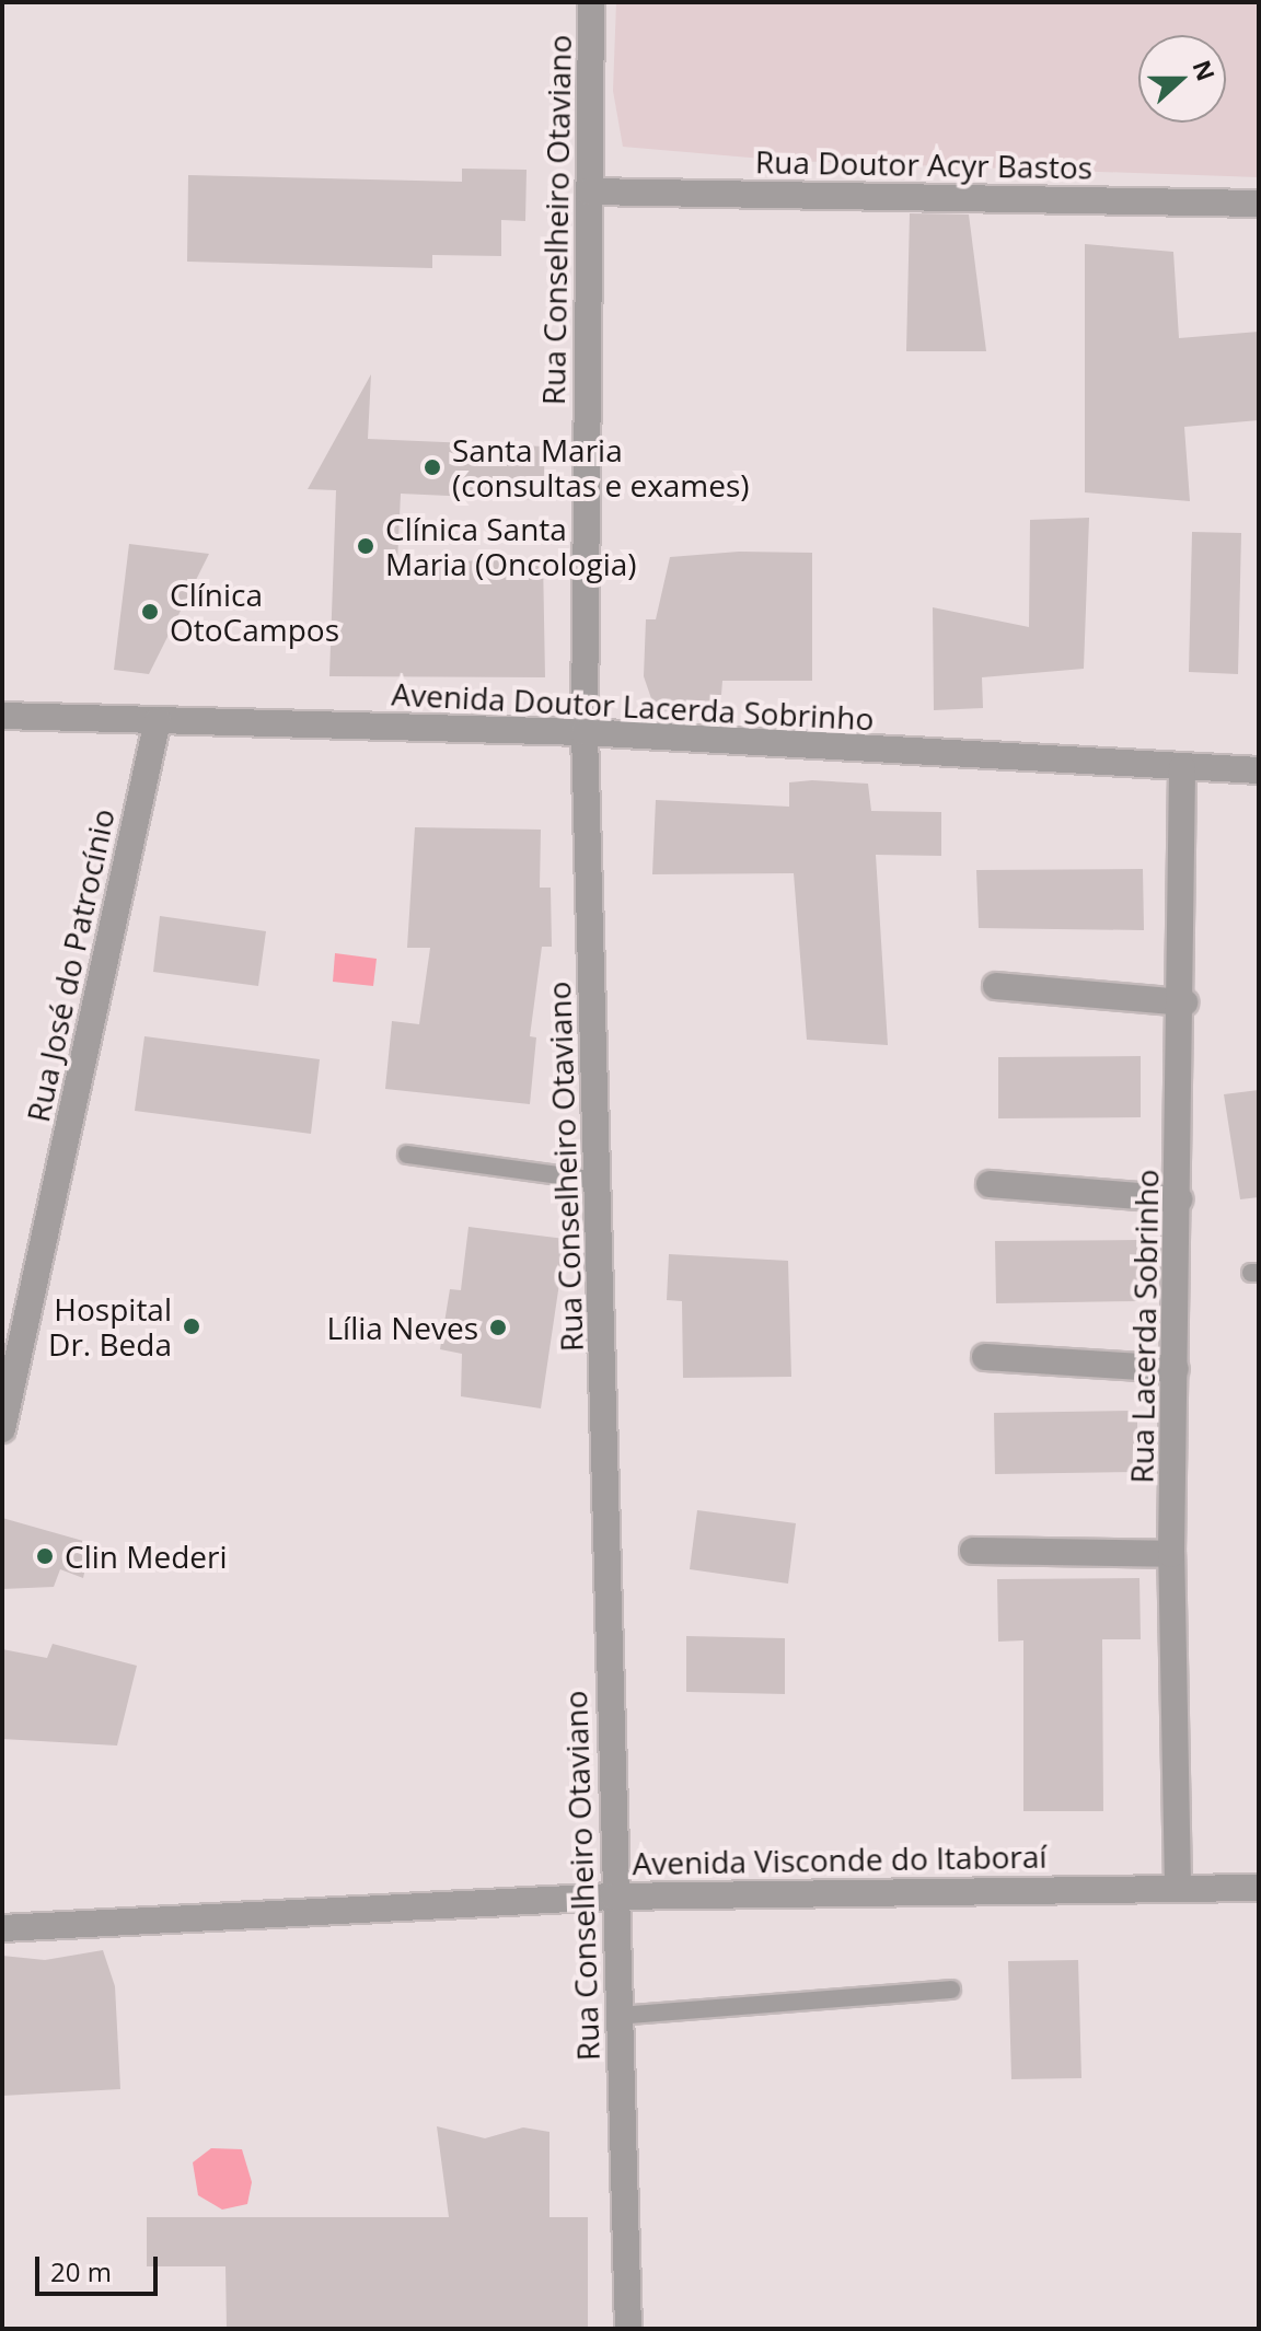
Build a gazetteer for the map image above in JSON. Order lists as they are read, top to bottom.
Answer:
{
  "streets": {
    "street": [
      "Rua Doutor Acyr Bastos",
      "Rua Conselheiro Otaviano",
      "Avenida Doutor Lacerda Sobrinho",
      "Rua José do Patrocínio",
      "Rua Lacerda Sobrinho",
      "Avenida Visconde do Itaboraí"
    ]
  },
  "crossings": [
    ["Rua Doutor Acyr Bastos", "Rua Conselheiro Otaviano"],
    ["Rua Conselheiro Otaviano", "Avenida Doutor Lacerda Sobrinho"],
    ["Rua Conselheiro Otaviano", "Avenida Visconde do Itaboraí"],
    ["Avenida Doutor Lacerda Sobrinho", "Rua José do Patrocínio"],
    ["Avenida Doutor Lacerda Sobrinho", "Rua Lacerda Sobrinho"],
    ["Rua Lacerda Sobrinho", "Avenida Visconde do Itaboraí"]
  ],
  "places": [
    "Santa Maria (consultas e exames)",
    "Clínica Santa Maria (Oncologia)",
    "Clínica OtoCampos",
    "Hospital Dr. Beda",
    "Lília Neves",
    "Clin Mederi"
  ],
  "scale_bar": "20 m",
  "north": "right"
}
